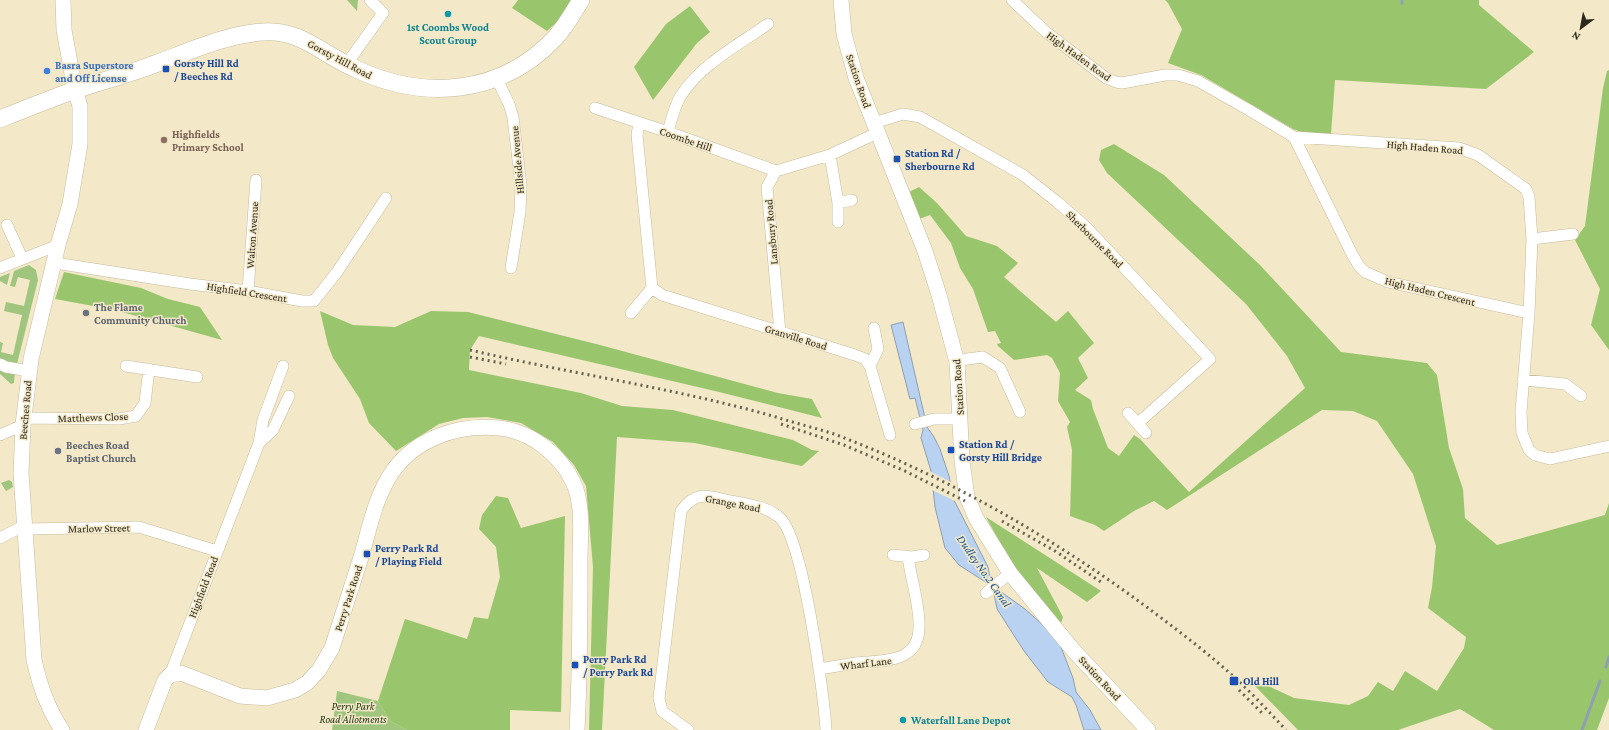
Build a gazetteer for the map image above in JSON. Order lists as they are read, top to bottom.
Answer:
{
  "streets": {
    "main road": ["Gorsty Hill Road"],
    "street": [
      "High Haden Road",
      "Station Road",
      "Coombe Hill",
      "Hillside Avenue",
      "Lansbury Road",
      "Walton Avenue",
      "Sherbourne Road",
      "High Haden Crescent",
      "Highfield Crescent",
      "Granville Road",
      "Beeches Road",
      "Matthews Close",
      "Grange Road",
      "Marlow Street",
      "Highfield Road",
      "Perry Park Road",
      "Wharf Lane"
    ]
  },
  "crossings": [
    ["High Haden Road", "High Haden Crescent"],
    ["Gorsty Hill Road", "Hillside Avenue"],
    ["Gorsty Hill Road", "Beeches Road"],
    ["Station Road", "Sherbourne Road"],
    ["Coombe Hill", "Lansbury Road"],
    ["Lansbury Road", "Granville Road"],
    ["Walton Avenue", "Highfield Crescent"],
    ["Highfield Crescent", "Beeches Road"],
    ["Beeches Road", "Matthews Close"],
    ["Beeches Road", "Marlow Street"],
    ["Grange Road", "Wharf Lane"],
    ["Marlow Street", "Highfield Road"],
    ["Highfield Road", "Perry Park Road"]
  ],
  "water": ["Dudley No.2 Canal"],
  "parks": ["Perry Park Road Allotments"],
  "places": {
    "other": [
      "1st Coombs Wood Scout Group",
      "Basra Superstore and Off License",
      "Highfields Primary School",
      "The Flame Community Church",
      "Beeches Road Baptist Church",
      "Waterfall Lane Depot"
    ],
    "transit": [
      "Gorsty Hill Rd / Beeches Rd",
      "Station Rd / Sherbourne Rd",
      "Station Rd / Gorsty Hill Bridge",
      "Perry Park Rd / Playing Field",
      "Perry Park Rd / Perry Park Rd",
      "Old Hill"
    ]
  },
  "north": "bottom left"
}
